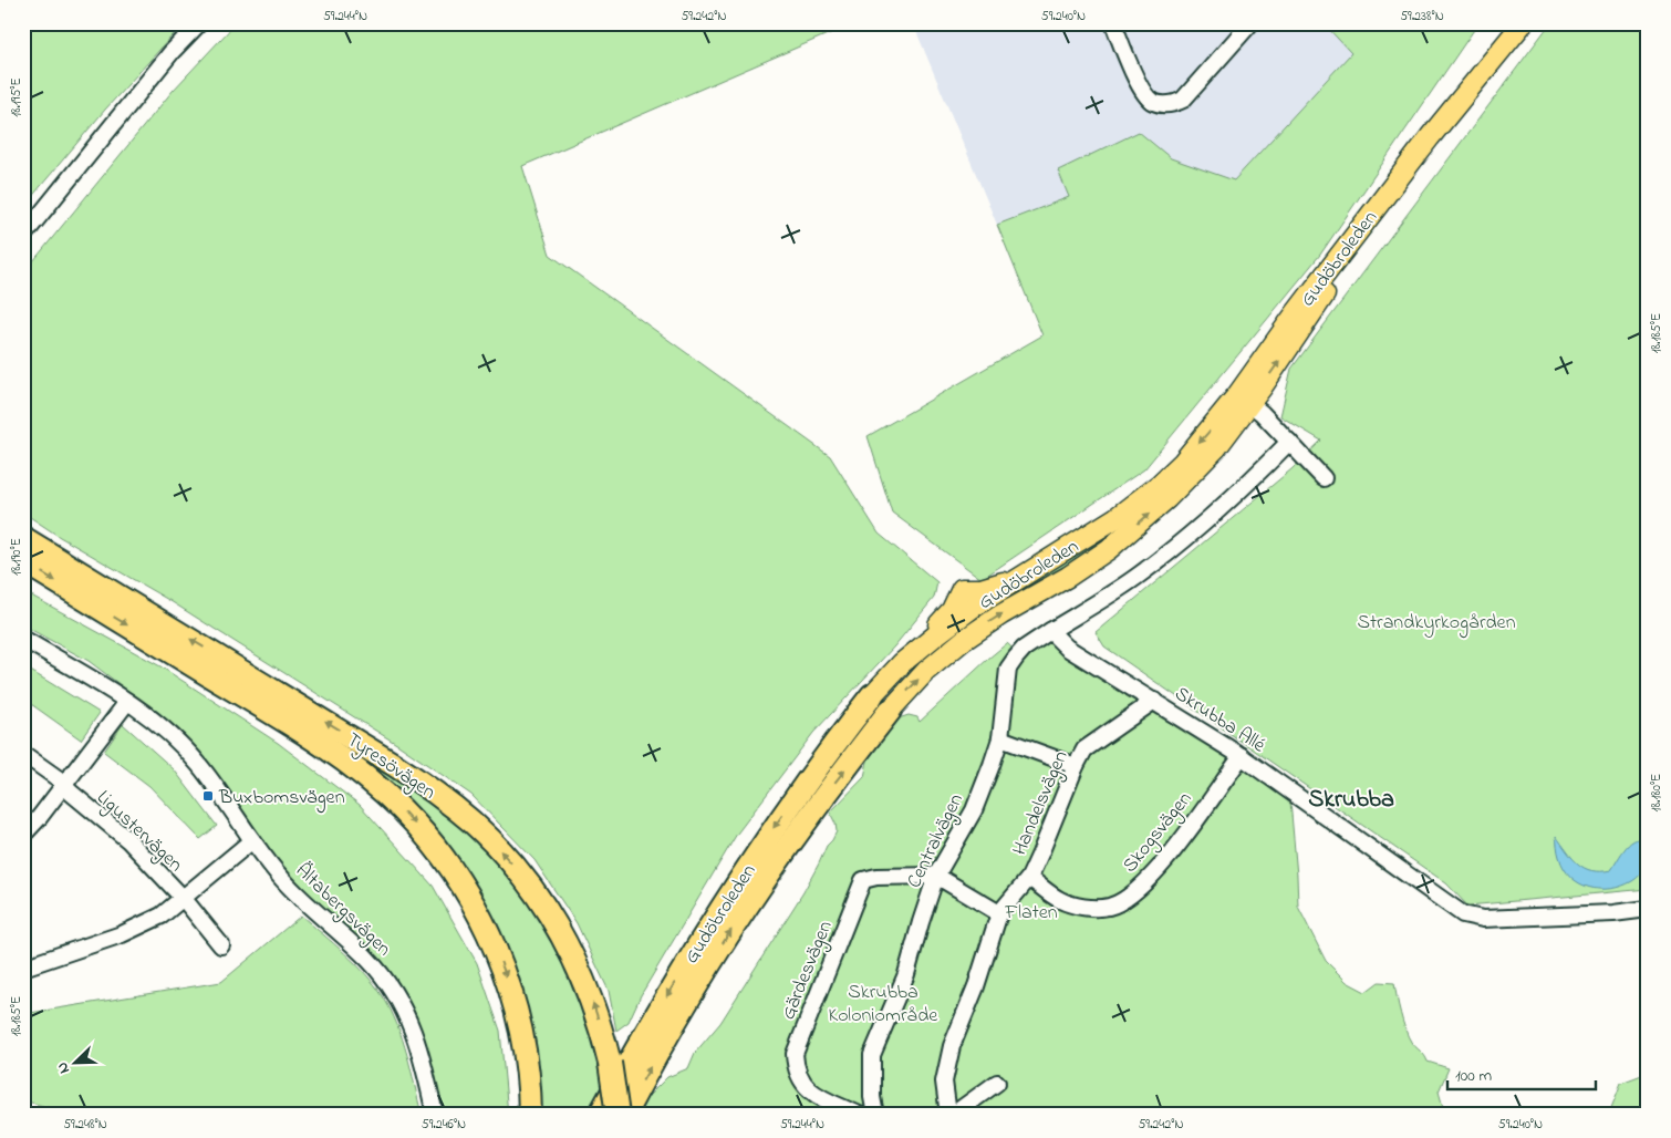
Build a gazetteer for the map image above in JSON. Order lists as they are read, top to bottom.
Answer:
{
  "streets": {
    "highway": ["Gudöbroleden", "Tyresövägen"],
    "street": [
      "Skrubba Allé",
      "Handelsvägen",
      "Ligustervägen",
      "Skogsvägen",
      "Centralvägen",
      "Ältabergsvägen",
      "Gärdesvägen"
    ]
  },
  "crossings": [
    ["Skrubba Allé", "Handelsvägen"],
    ["Skrubba Allé", "Skogsvägen"],
    ["Skrubba Allé", "Centralvägen"],
    ["Handelsvägen", "Skogsvägen"],
    ["Centralvägen", "Gärdesvägen"]
  ],
  "districts": ["Skrubba"],
  "parks": ["Strandkyrkogården", "Flaten", "Skrubba Koloniområde"],
  "places": {
    "transit": ["Buxbomsvägen"]
  },
  "scale_bar": "100 m",
  "north": "bottom left",
  "coordinates": [
    "59.244°N",
    "59.242°N",
    "59.240°N",
    "59.238°N",
    "18.195°E",
    "18.185°E",
    "18.190°E",
    "18.180°E",
    "59.248°N",
    "59.246°N"
  ]
}
